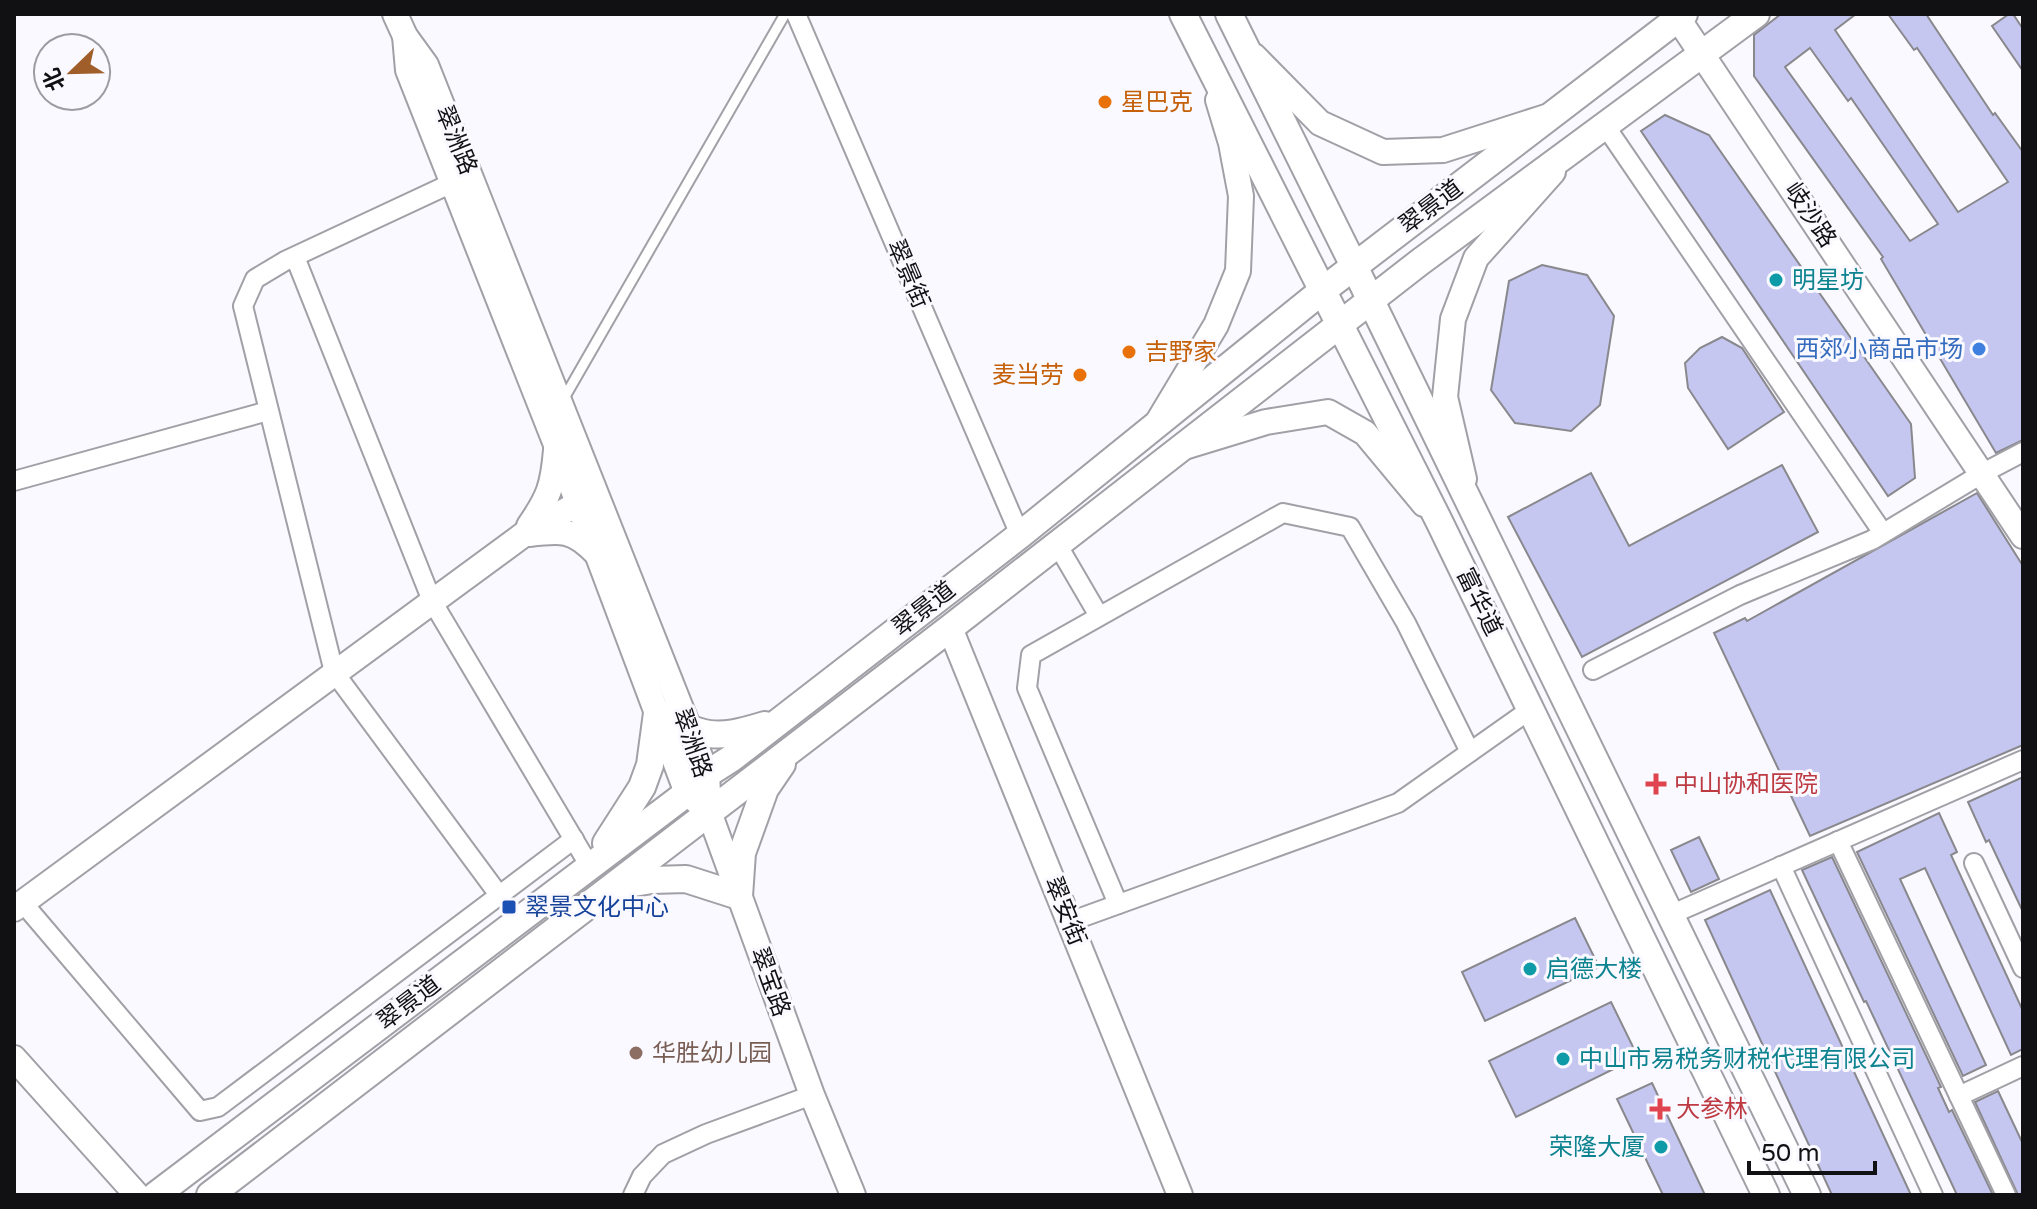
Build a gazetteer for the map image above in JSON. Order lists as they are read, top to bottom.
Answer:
{
  "streets": {
    "main road": ["翠景道", "富华道"],
    "street": [
      "翠洲路",
      "岐沙路",
      "翠景街",
      "翠安街",
      "翠宝路"
    ]
  },
  "crossings": [
    ["翠洲路", "翠景道"],
    ["翠洲路", "翠宝路"],
    ["翠景道", "岐沙路"],
    ["翠景道", "翠景街"],
    ["翠景道", "富华道"],
    ["翠景道", "翠安街"],
    ["翠景道", "翠宝路"]
  ],
  "places": {
    "other": [
      "星巴克",
      "明星坊",
      "西郊小商品市场",
      "吉野家",
      "麦当劳",
      "启德大楼",
      "华胜幼儿园",
      "中山市易税务财税代理有限公司",
      "荣隆大厦"
    ],
    "health": ["中山协和医院", "大参林"],
    "transit": ["翠景文化中心"]
  },
  "scale_bar": "50 m",
  "north": "bottom left"
}
